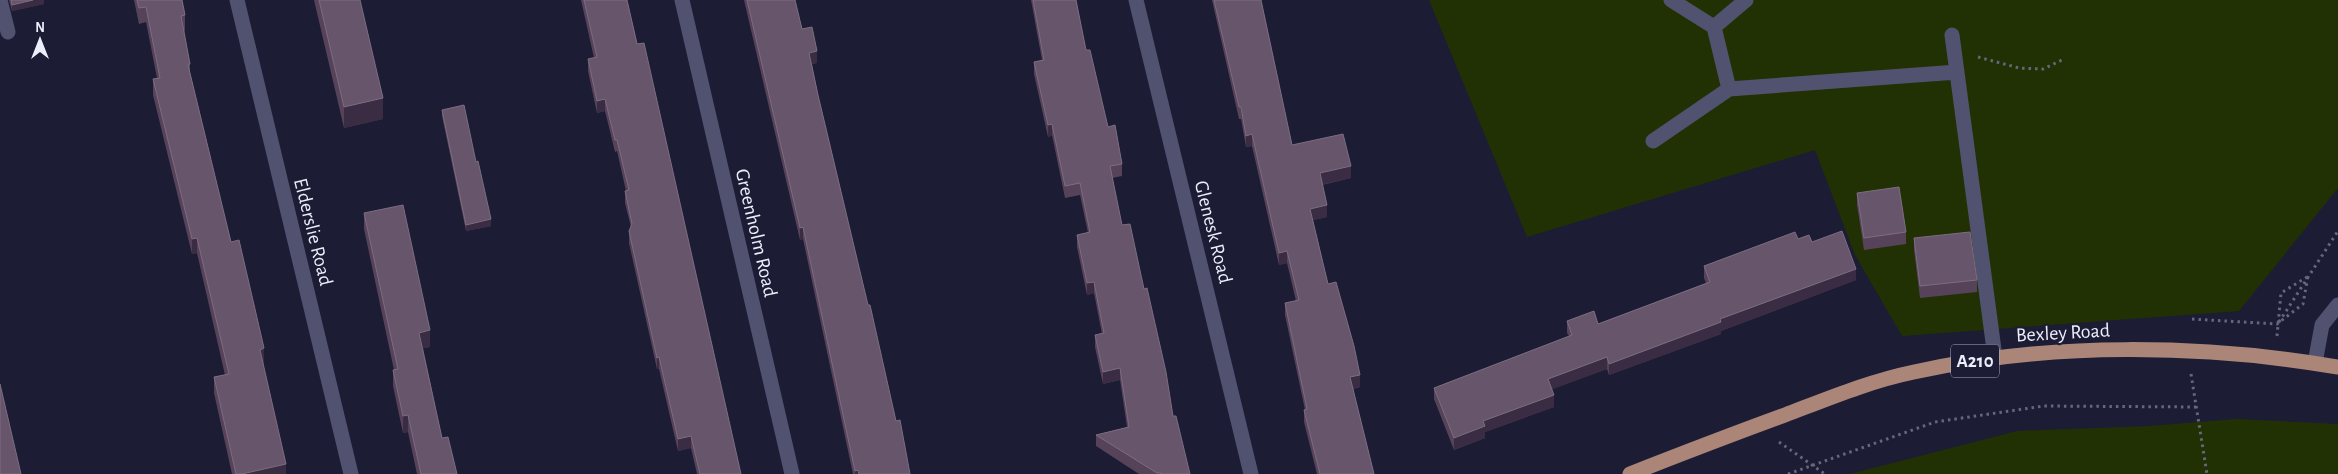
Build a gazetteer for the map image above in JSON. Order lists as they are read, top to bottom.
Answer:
{
  "streets": {
    "main road": ["Bexley Road", "A210"],
    "street": ["Elderslie Road", "Glenesk Road", "Greenholm Road"]
  },
  "north": "top"
}
